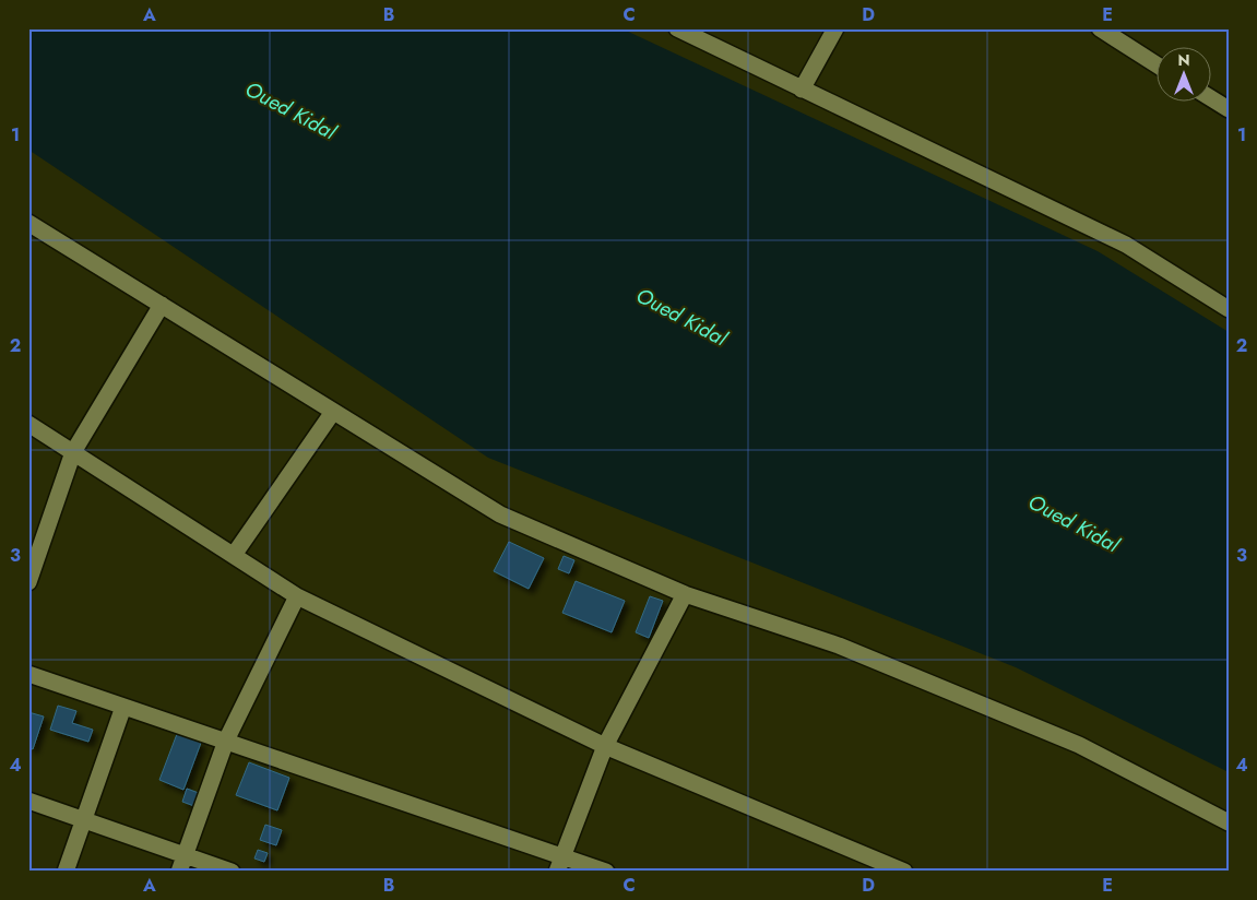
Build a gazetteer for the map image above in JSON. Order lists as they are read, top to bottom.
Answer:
{
  "water": ["Oued Kidal"],
  "north": "top",
  "grid": {
    "columns": [
      "A",
      "B",
      "C",
      "D",
      "E"
    ],
    "rows": [
      "1",
      "2",
      "3",
      "4"
    ]
  }
}
